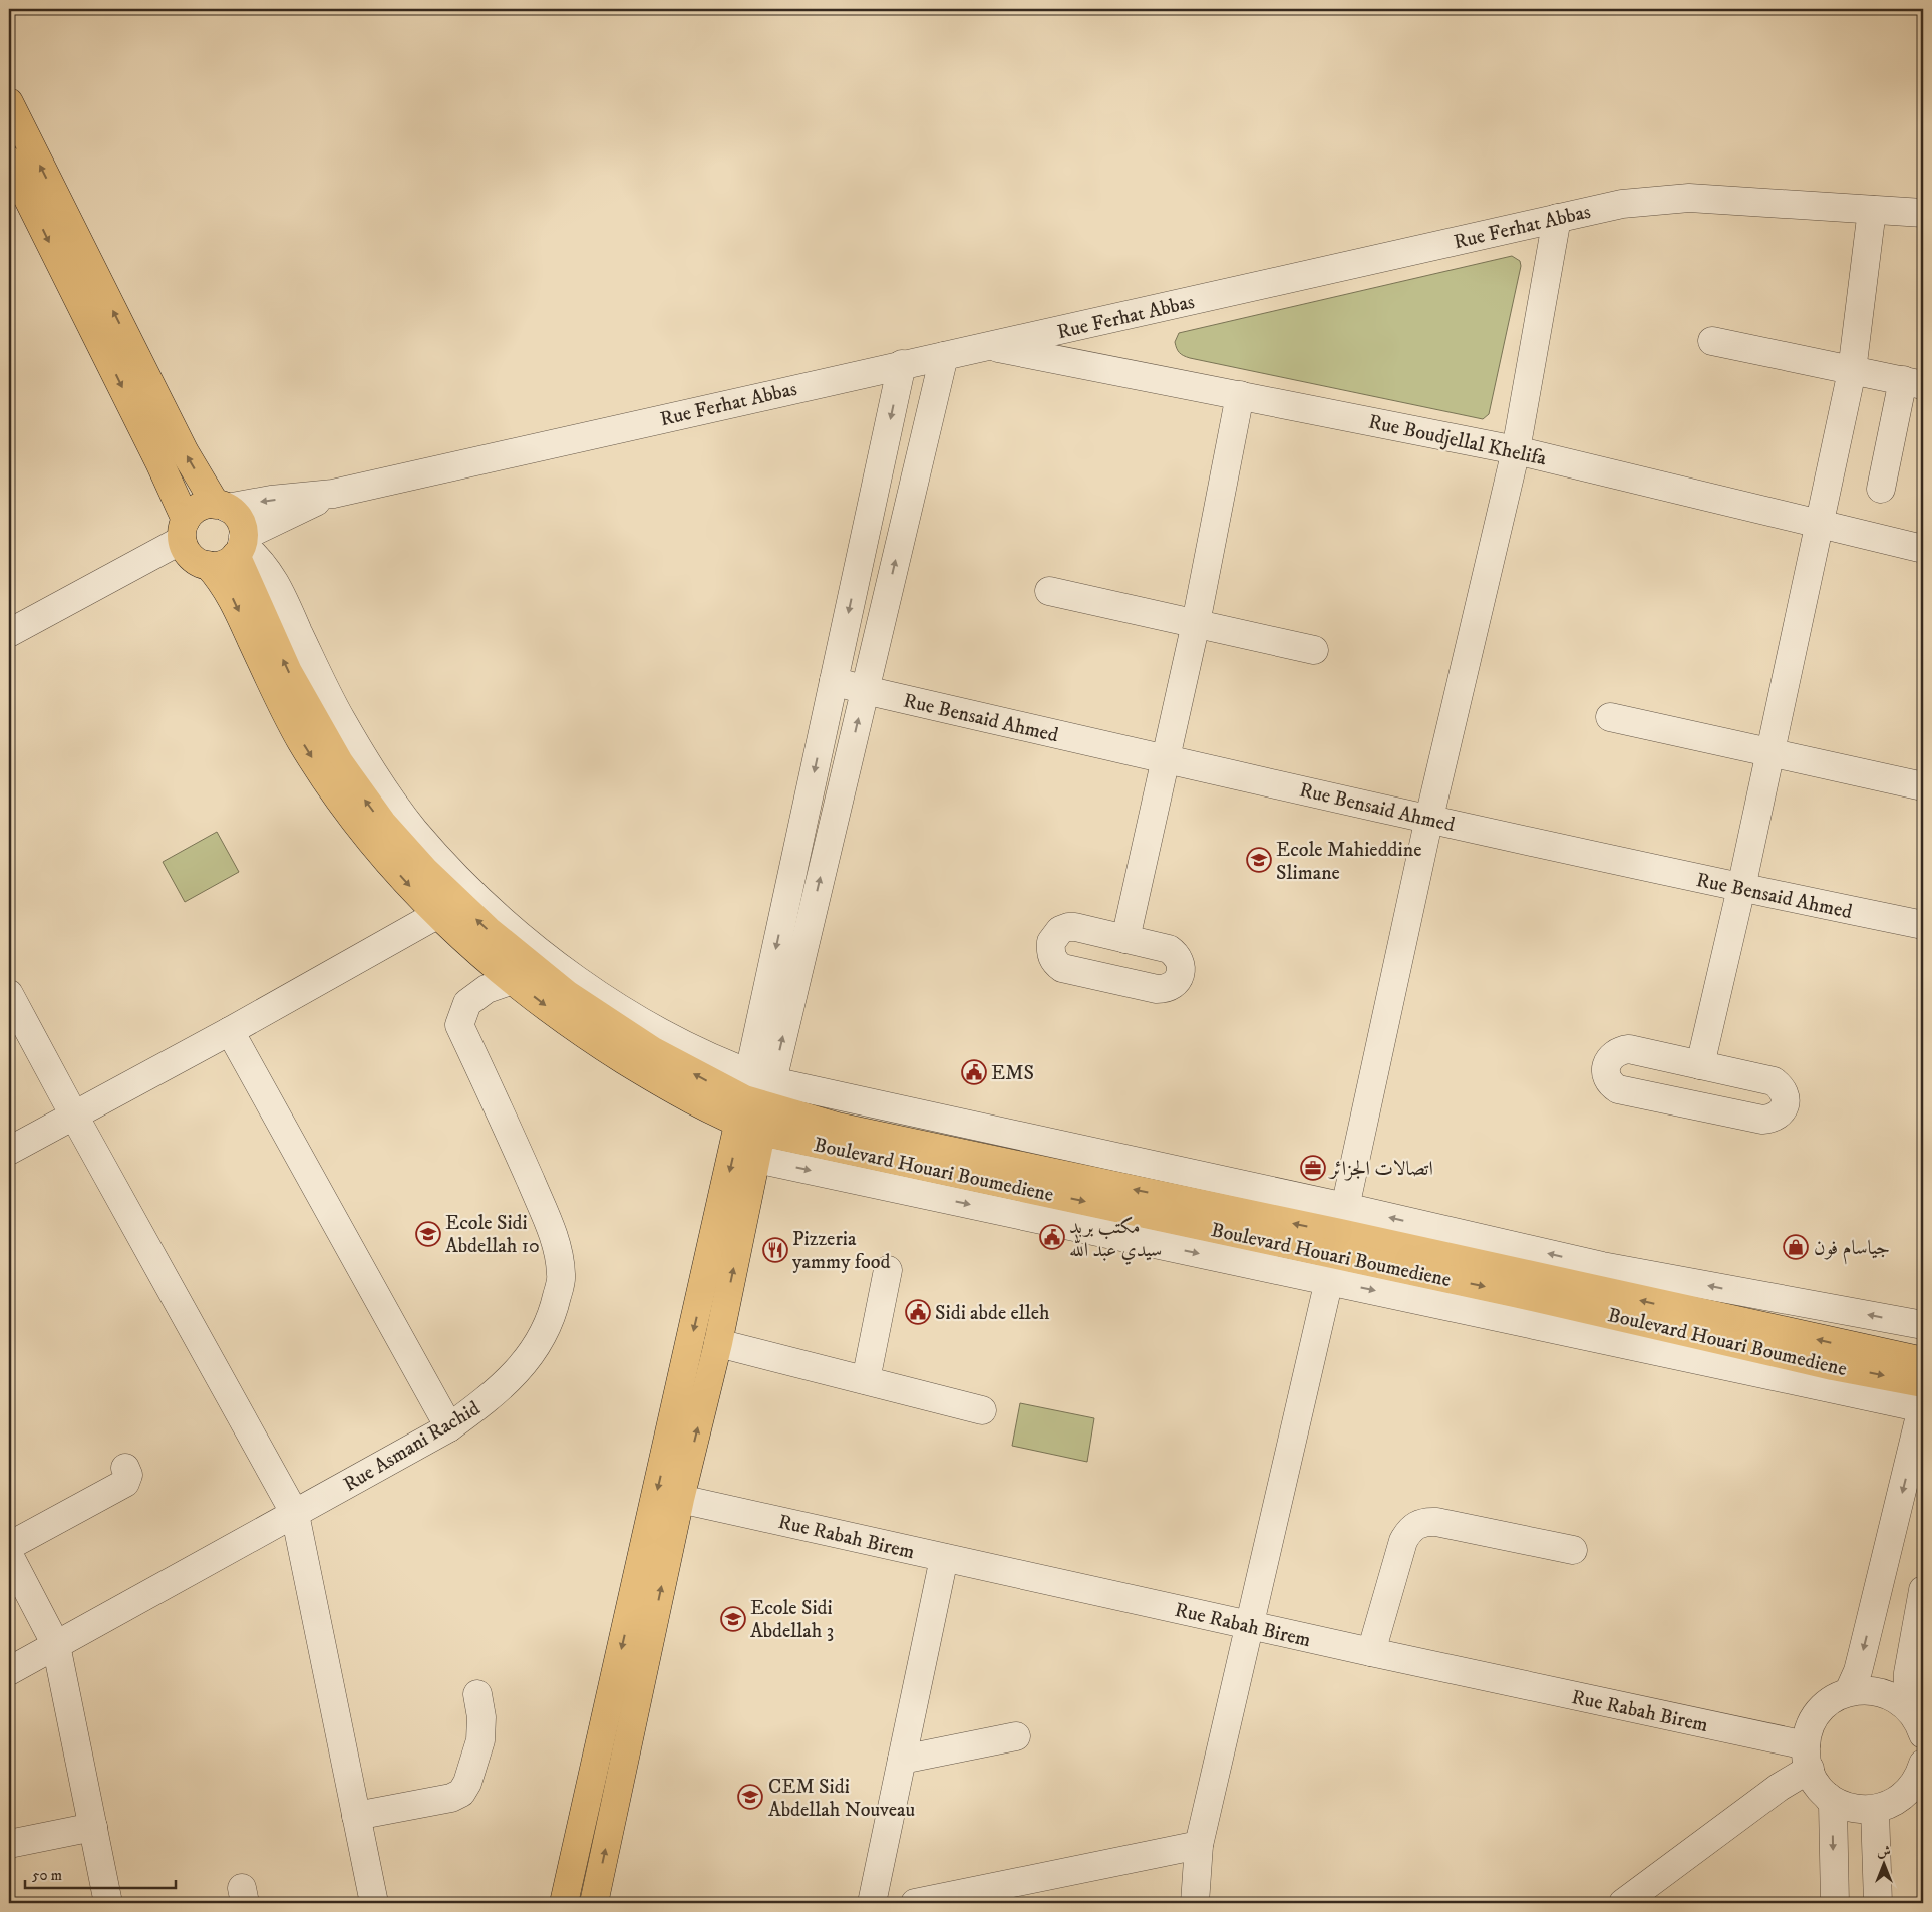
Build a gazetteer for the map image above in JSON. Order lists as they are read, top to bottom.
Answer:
{
  "streets": {
    "main road": ["Boulevard Houari Boumediene"],
    "street": [
      "Rue Ferhat Abbas",
      "Rue Boudjellal Khelifa",
      "Rue Bensaid Ahmed",
      "Rue Asmani Rachid",
      "Rue Rabah Birem"
    ]
  },
  "crossings": [
    ["Rue Ferhat Abbas", "Rue Boudjellal Khelifa"]
  ],
  "places": {
    "school or university": [
      "Ecole Mahieddine Slimane",
      "Ecole Sidi Abdellah 10",
      "Ecole Sidi Abdellah 3",
      "CEM Sidi Abdellah Nouveau"
    ],
    "public building": ["EMS", "مكتب بريد سيدي عبد الله", "Sidi abde elleh"],
    "office": ["اتصالات الجزائر"],
    "shop": ["جياسام فون"],
    "restaurant": ["Pizzeria yammy food"]
  },
  "scale_bar": "50 m",
  "north": "top"
}
